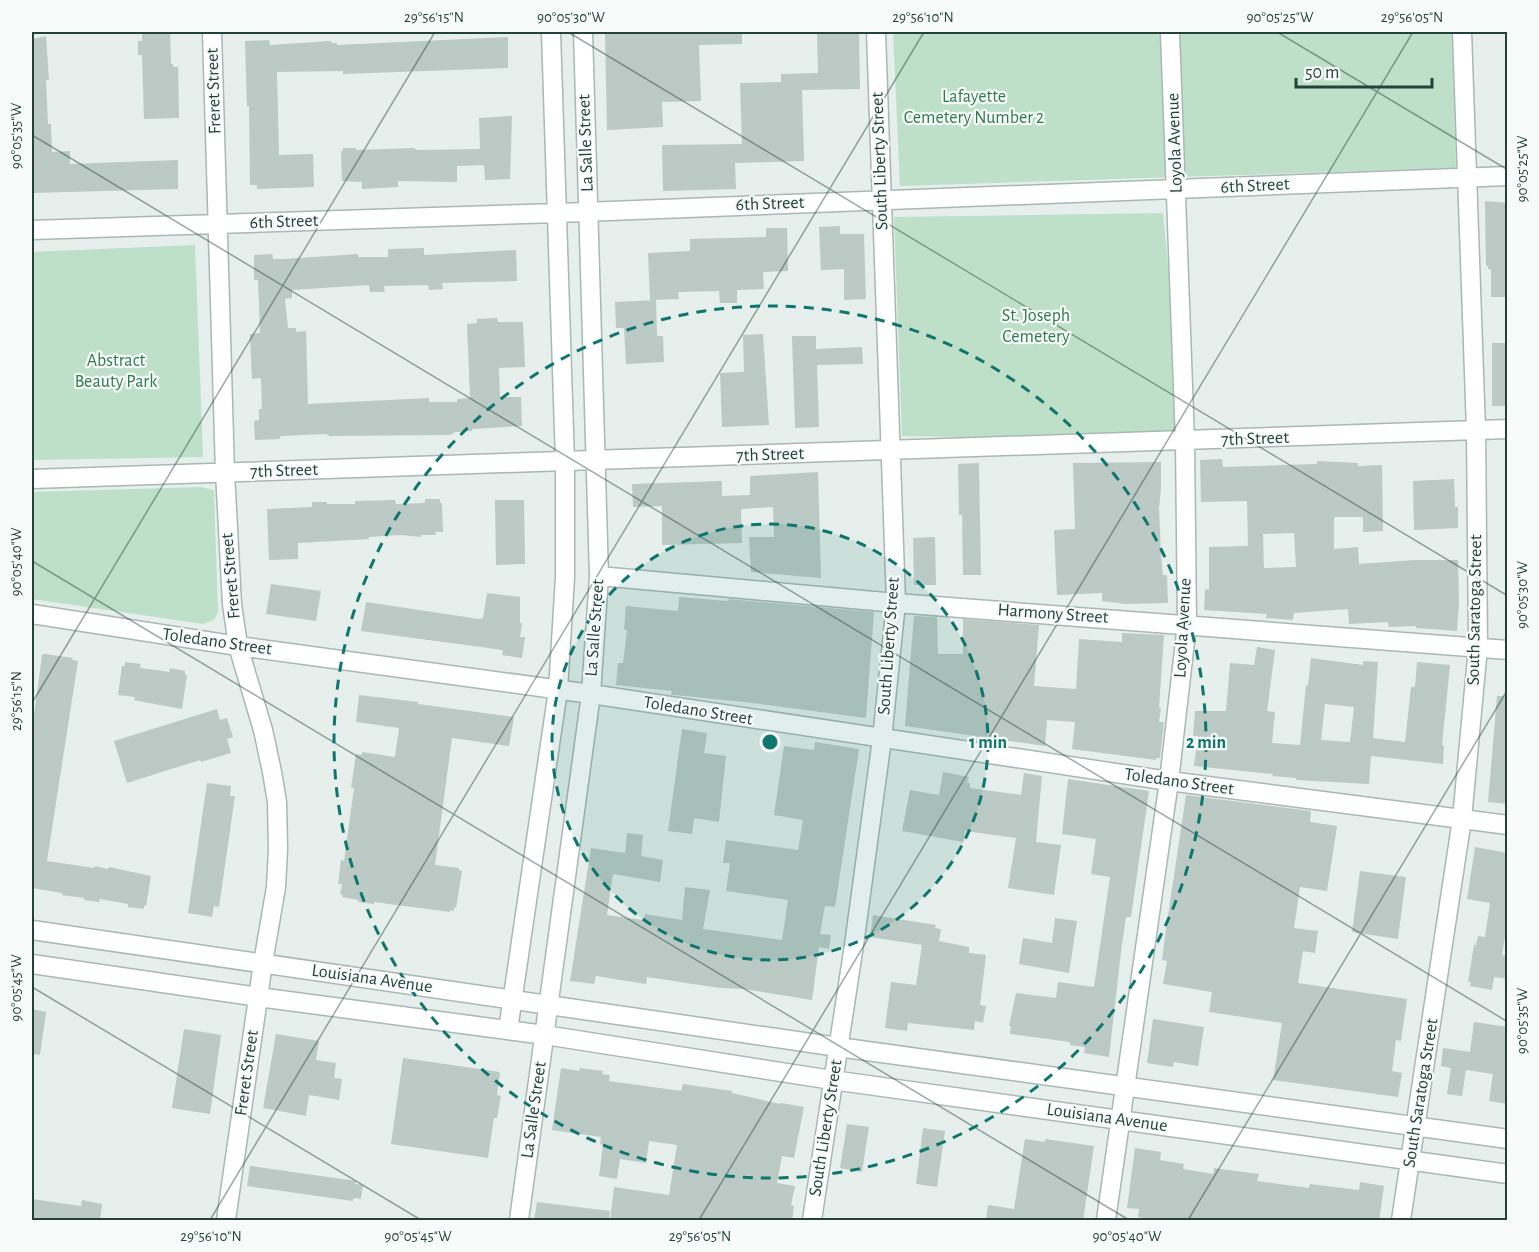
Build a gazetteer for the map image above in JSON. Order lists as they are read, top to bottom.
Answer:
{
  "streets": {
    "street": [
      "Freret Street",
      "La Salle Street",
      "Loyola Avenue",
      "South Liberty Street",
      "6th Street",
      "7th Street",
      "South Saratoga Street",
      "Harmony Street",
      "Toledano Street",
      "Louisiana Avenue"
    ]
  },
  "crossings": [
    ["Freret Street", "6th Street"],
    ["Freret Street", "7th Street"],
    ["Freret Street", "Toledano Street"],
    ["Freret Street", "Louisiana Avenue"],
    ["La Salle Street", "6th Street"],
    ["La Salle Street", "7th Street"],
    ["La Salle Street", "Harmony Street"],
    ["La Salle Street", "Toledano Street"],
    ["La Salle Street", "Louisiana Avenue"],
    ["Loyola Avenue", "6th Street"],
    ["Loyola Avenue", "7th Street"],
    ["Loyola Avenue", "Harmony Street"],
    ["Loyola Avenue", "Toledano Street"],
    ["Loyola Avenue", "Louisiana Avenue"],
    ["South Liberty Street", "6th Street"],
    ["South Liberty Street", "7th Street"],
    ["South Liberty Street", "Harmony Street"],
    ["South Liberty Street", "Toledano Street"],
    ["South Liberty Street", "Louisiana Avenue"],
    ["6th Street", "South Saratoga Street"],
    ["7th Street", "South Saratoga Street"],
    ["South Saratoga Street", "Harmony Street"],
    ["South Saratoga Street", "Toledano Street"],
    ["South Saratoga Street", "Louisiana Avenue"]
  ],
  "parks": ["Lafayette Cemetery Number 2", "St. Joseph Cemetery", "Abstract Beauty Park"],
  "scale_bar": "50 m",
  "coordinates": [
    "29°56'15\"N",
    "90°05'30\"W",
    "29°56'10\"N",
    "90°05'25\"W",
    "29°56'05\"N",
    "90°05'35\"W",
    "90°05'40\"W",
    "90°05'45\"W"
  ],
  "rings": ["1 min", "2 min"]
}
